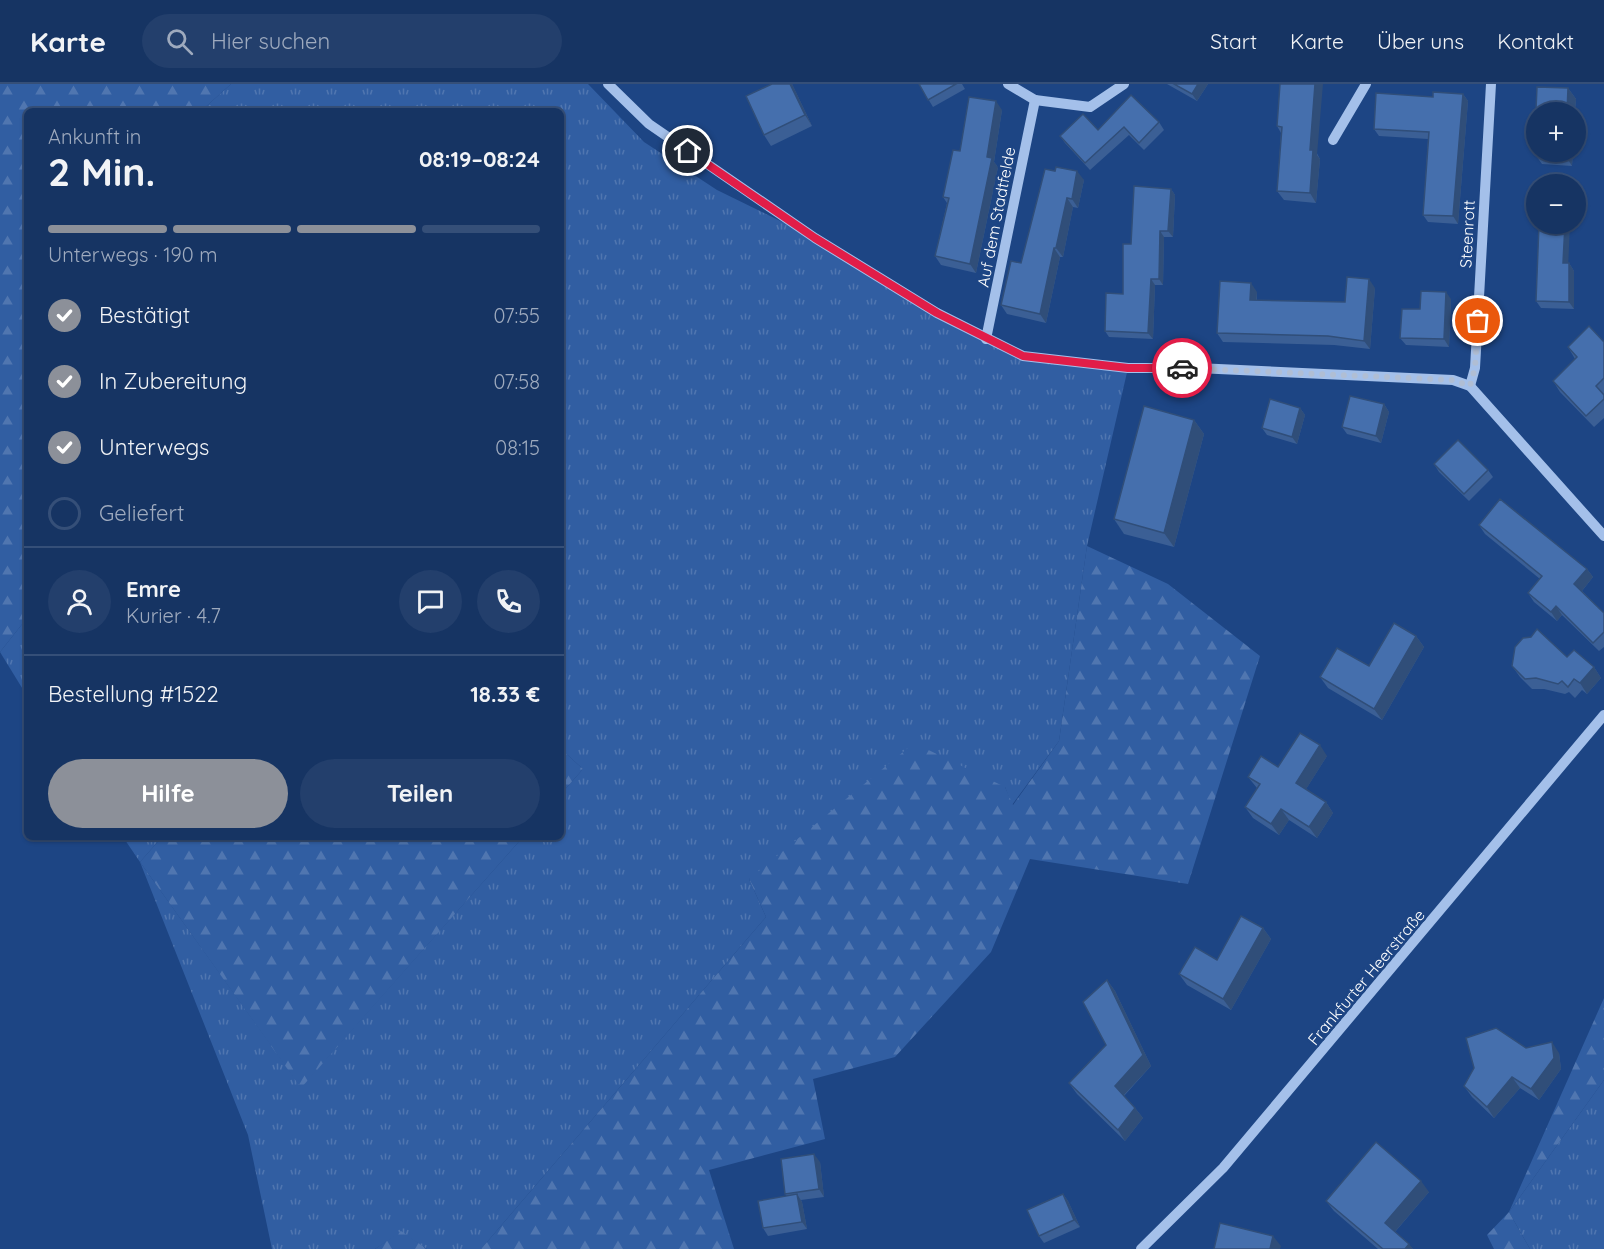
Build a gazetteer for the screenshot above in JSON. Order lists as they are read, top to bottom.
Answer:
{
  "streets": {
    "street": ["Auf dem Stadtfelde", "Steenrott", "Frankfurter Heerstraße"]
  },
  "page": {
    "header": "Karte",
    "search": "Hier suchen",
    "nav": [
      "Start",
      "Karte",
      "Über uns",
      "Kontakt"
    ],
    "map_buttons": ["+", "−"],
    "heading": ["2 Min.", "Ankunft in", "08:19–08:24"],
    "panel": [
      "Emre",
      "Kurier · 4.7",
      "Bestellung #1522",
      "18.33 €"
    ],
    "bar": "Unterwegs · 190 m",
    "list": [
      ["Bestätigt", "07:55"],
      ["In Zubereitung", "07:58"],
      ["Unterwegs", "08:15"],
      "Geliefert"
    ],
    "buttons": ["Hilfe", "Teilen"]
  }
}
